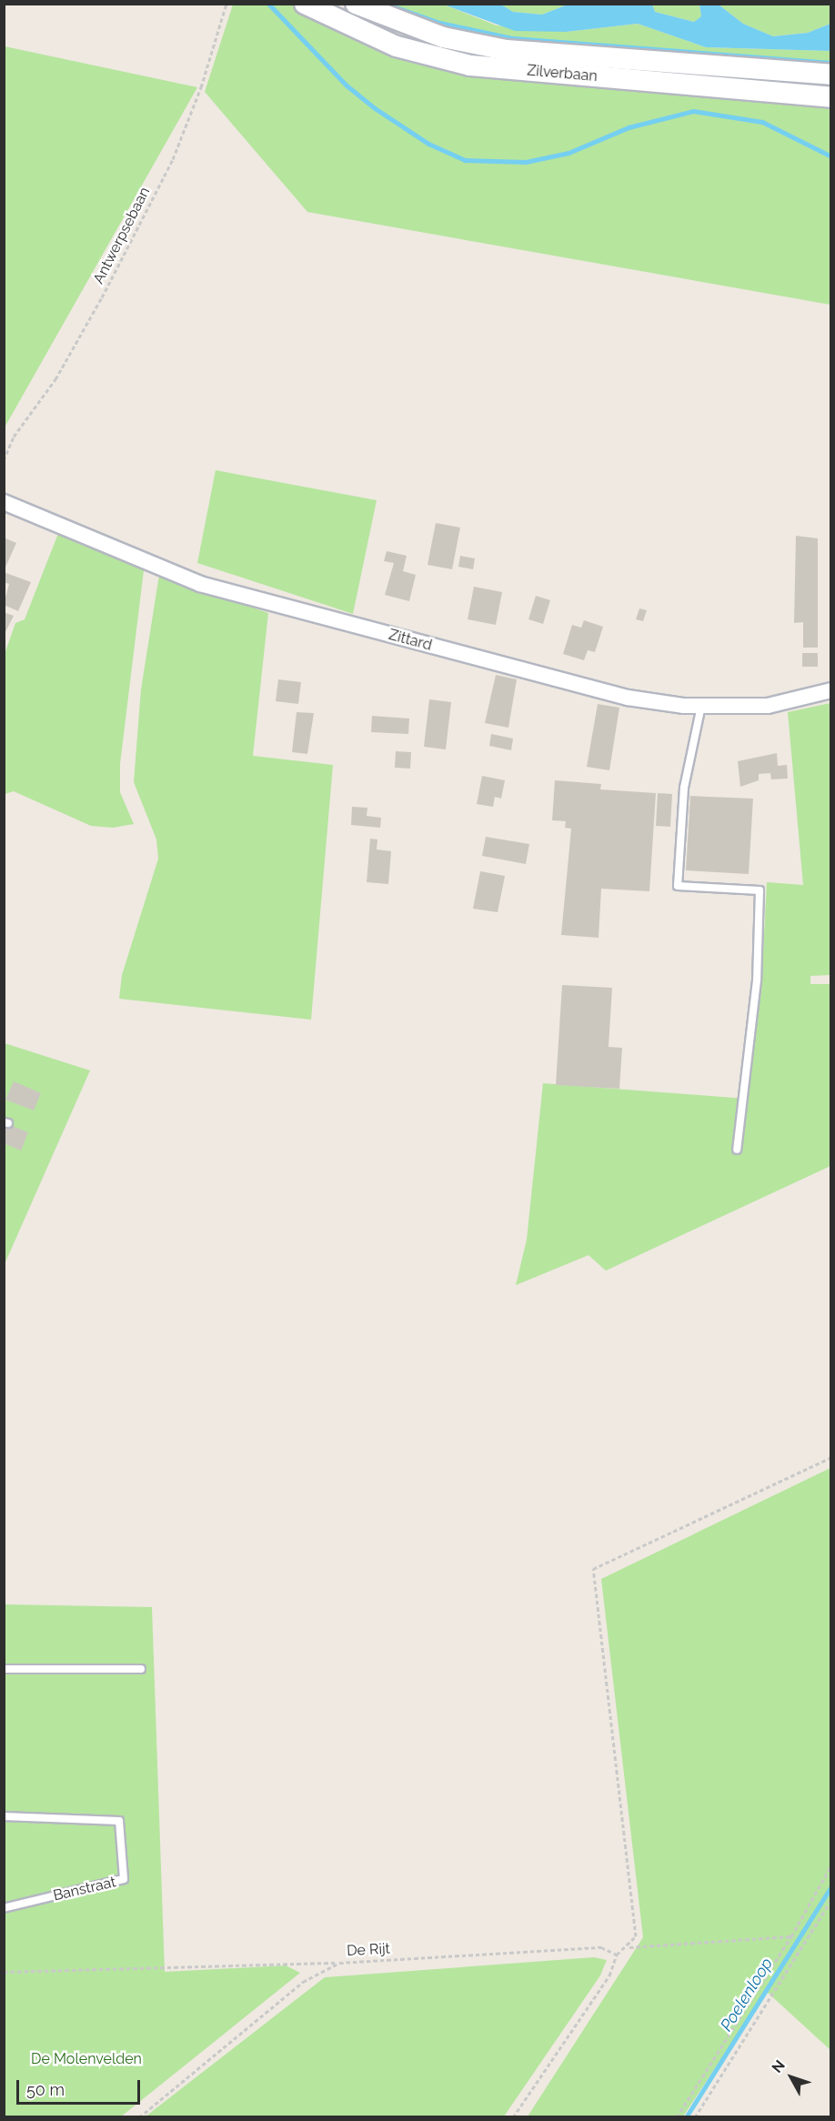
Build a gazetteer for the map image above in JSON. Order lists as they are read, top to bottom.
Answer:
{
  "streets": {
    "main road": ["Zilverbaan"],
    "street": ["Zittard"],
    "lane": ["Banstraat"],
    "path": ["Antwerpsebaan", "De Rijt"]
  },
  "water": ["Poelenloop"],
  "parks": ["De Molenvelden"],
  "scale_bar": "50 m",
  "north": "top left"
}
